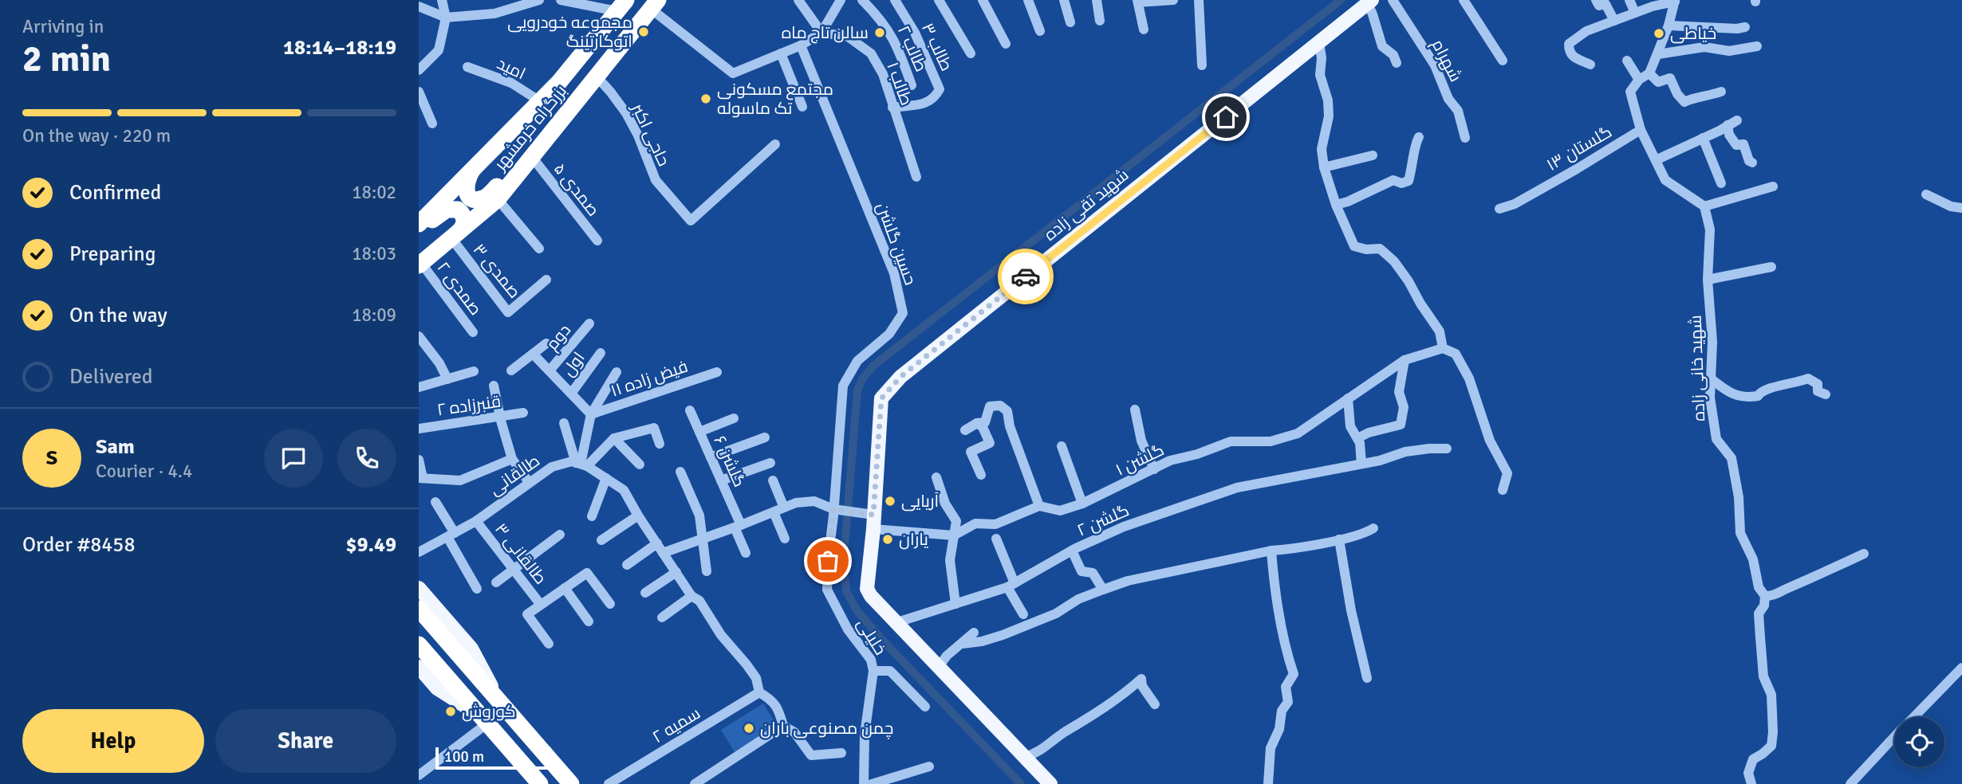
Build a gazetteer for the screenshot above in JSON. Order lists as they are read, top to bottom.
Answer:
{
  "streets": {
    "highway": ["بزرگراه خرمشهر"],
    "main road": ["شهید تقی زاده"],
    "street": [
      "طالب ۳",
      "طالب ۲",
      "شهرام",
      "امید",
      "طالب ۱",
      "حاجی اکبر",
      "گلستان ۱۳",
      "صمدی ۵",
      "حسین گلشن",
      "صمدی ۳",
      "صمدی ۲",
      "دوم",
      "اول",
      "شهید خانی زاده",
      "فیض زاده ۱۱",
      "قنبرزاده ۲",
      "گلشن ۱",
      "گلشن ۶",
      "طالقانی",
      "گلشن ۲",
      "طالقانی ۳",
      "خلیلی",
      "سمیه ۲"
    ]
  },
  "crossings": [
    ["طالب ۳", "طالب ۱"],
    ["امید", "بزرگراه خرمشهر"],
    ["بزرگراه خرمشهر", "حاجی اکبر"],
    ["بزرگراه خرمشهر", "صمدی ۵"],
    ["بزرگراه خرمشهر", "صمدی ۳"],
    ["بزرگراه خرمشهر", "صمدی ۲"],
    ["شهید تقی زاده", "گلشن ۲"],
    ["حسین گلشن", "خلیلی"],
    ["طالقانی", "طالقانی ۳"]
  ],
  "places": [
    "مجموعه خودرویی اتوکارتینگ",
    "سالن تاج ماه",
    "خیاطی",
    "مجتمع مسکونی تک ماسوله",
    "آریایی",
    "یاران",
    "کوروش",
    "چمن مصنوعی باران"
  ],
  "scale_bar": "100 m",
  "page": {
    "heading": ["2 min", "Arriving in", "18:14–18:19"],
    "panel": [
      "Sam",
      "Courier · 4.4",
      "Order #8458",
      "$9.49"
    ],
    "bar": "On the way · 220 m",
    "list": [
      ["Confirmed", "18:02"],
      ["Preparing", "18:03"],
      ["On the way", "18:09"],
      "Delivered"
    ],
    "round": "S",
    "buttons": ["Help", "Share"],
    "scale": "100 m"
  }
}
